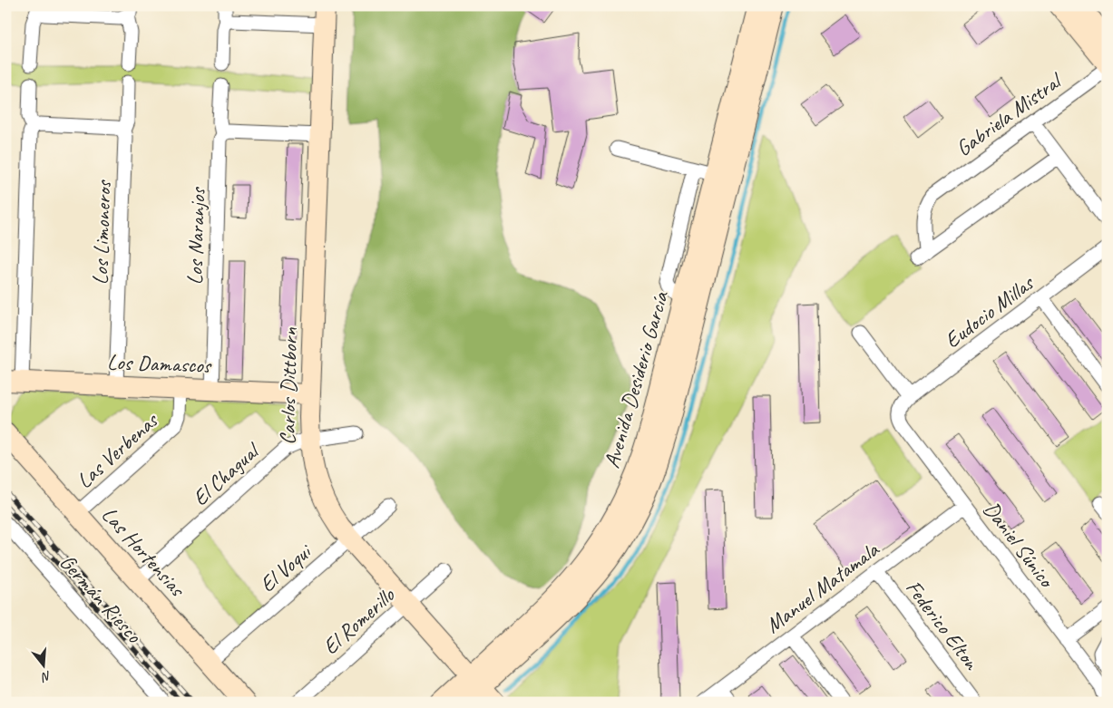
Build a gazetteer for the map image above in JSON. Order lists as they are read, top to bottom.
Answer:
{
  "streets": {
    "street": [
      "Gabriela Mistral",
      "Los Limoneros",
      "Los Naranjos",
      "Eudocio Millas",
      "Los Damascos",
      "Avenida Desiderio García",
      "Carlos Dittborn",
      "Las Verbenas",
      "El Chagual",
      "Daniel Súnico",
      "Las Hortensias",
      "El Voqui",
      "Manuel Matamala",
      "Germán Riesco",
      "El Romerillo",
      "Federico Elton"
    ]
  },
  "crossings": [
    ["Los Limoneros", "Los Damascos"],
    ["Los Naranjos", "Los Damascos"],
    ["Eudocio Millas", "Daniel Súnico"],
    ["Los Damascos", "Carlos Dittborn"],
    ["Los Damascos", "Las Verbenas"],
    ["Avenida Desiderio García", "Carlos Dittborn"],
    ["Carlos Dittborn", "El Chagual"],
    ["Carlos Dittborn", "El Voqui"],
    ["Carlos Dittborn", "El Romerillo"],
    ["Las Verbenas", "Las Hortensias"],
    ["El Chagual", "Las Hortensias"],
    ["Daniel Súnico", "Manuel Matamala"],
    ["Las Hortensias", "El Voqui"],
    ["Manuel Matamala", "Federico Elton"]
  ],
  "north": "bottom"
}
